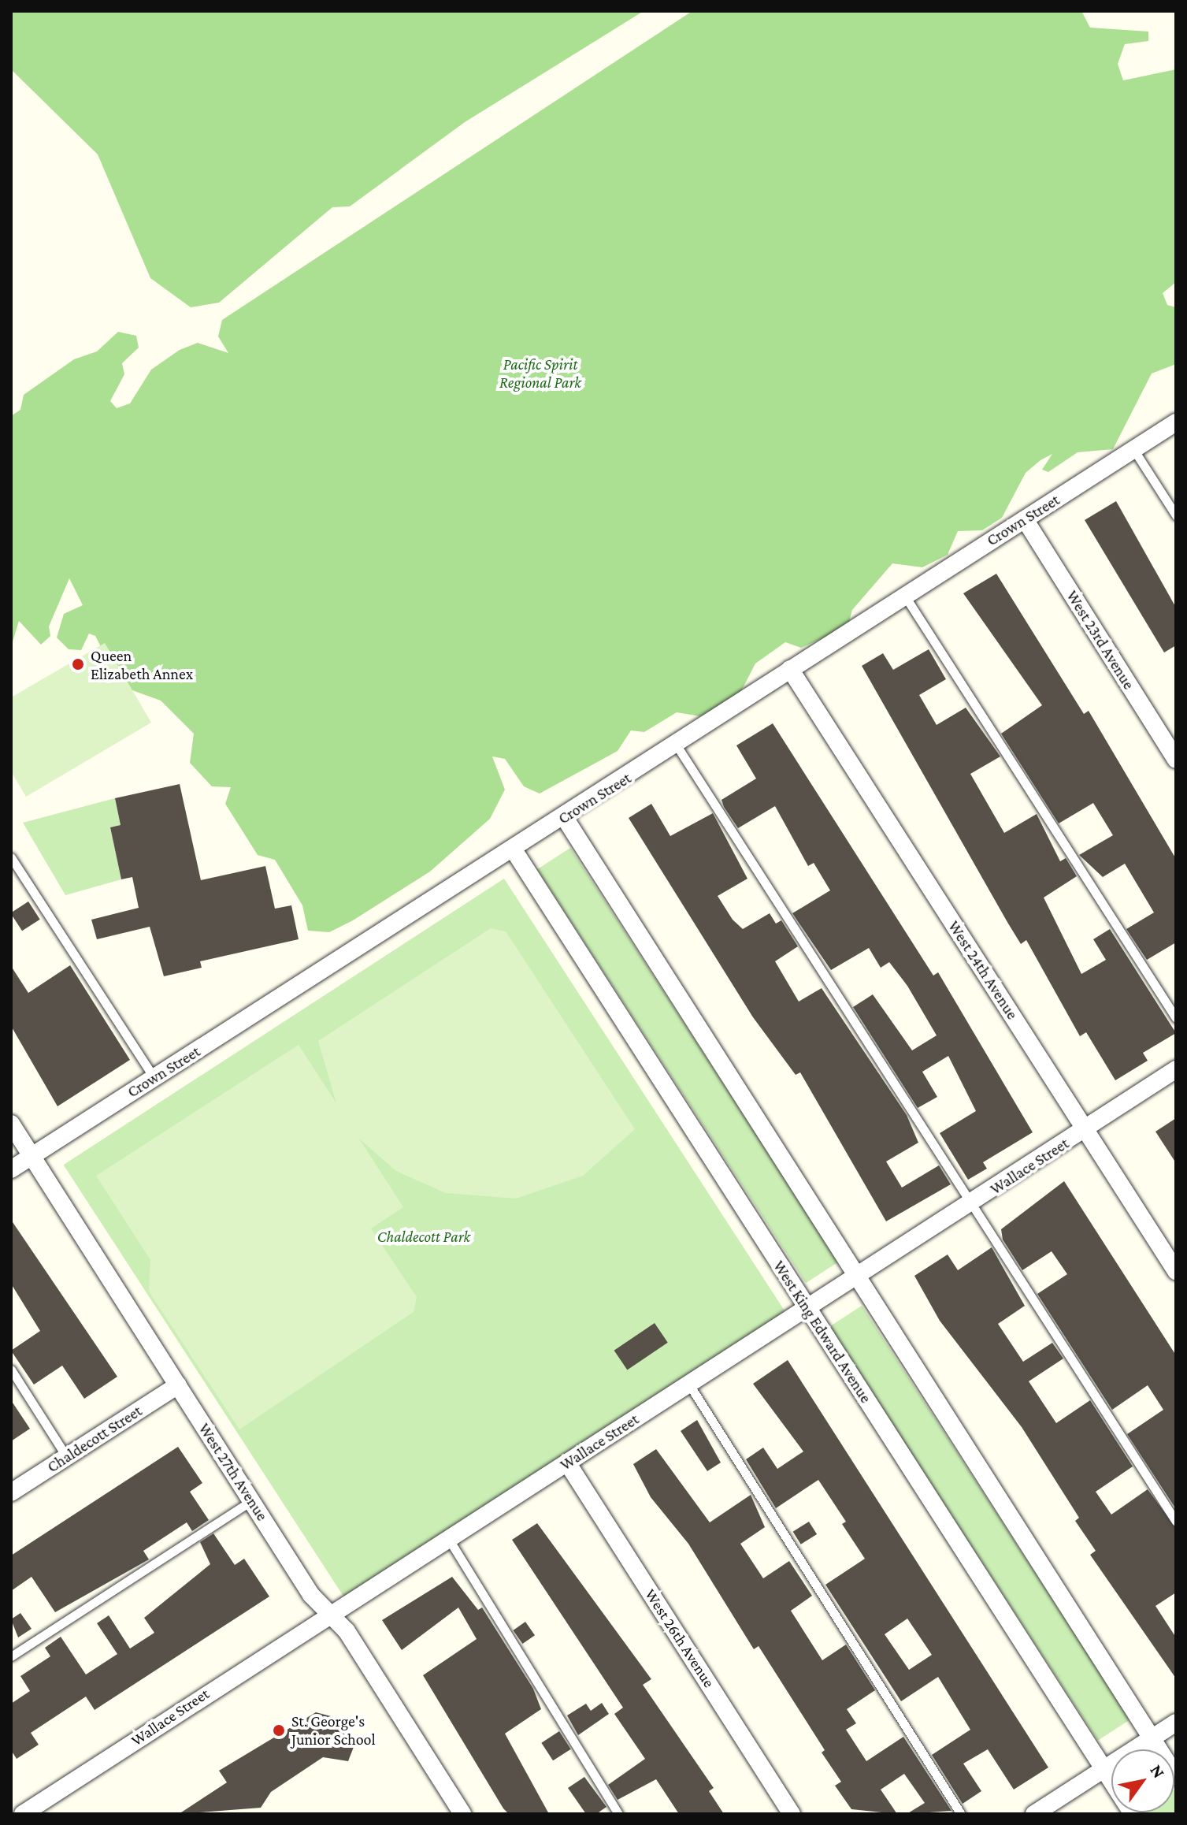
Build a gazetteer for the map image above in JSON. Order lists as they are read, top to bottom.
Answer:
{
  "streets": {
    "street": [
      "Crown Street",
      "West 23rd Avenue",
      "West 24th Avenue",
      "Wallace Street",
      "West King Edward Avenue",
      "Chaldecott Street",
      "West 27th Avenue",
      "West 26th Avenue"
    ]
  },
  "crossings": [
    ["Crown Street", "West 23rd Avenue"],
    ["Crown Street", "West 24th Avenue"],
    ["Crown Street", "West King Edward Avenue"],
    ["Crown Street", "West 27th Avenue"],
    ["West 24th Avenue", "Wallace Street"],
    ["Wallace Street", "West King Edward Avenue"],
    ["Wallace Street", "West 27th Avenue"],
    ["Wallace Street", "West 26th Avenue"],
    ["Chaldecott Street", "West 27th Avenue"]
  ],
  "parks": ["Pacific Spirit Regional Park", "Chaldecott Park"],
  "places": ["Queen Elizabeth Annex", "St. George's Junior School"],
  "north": "top right"
}
